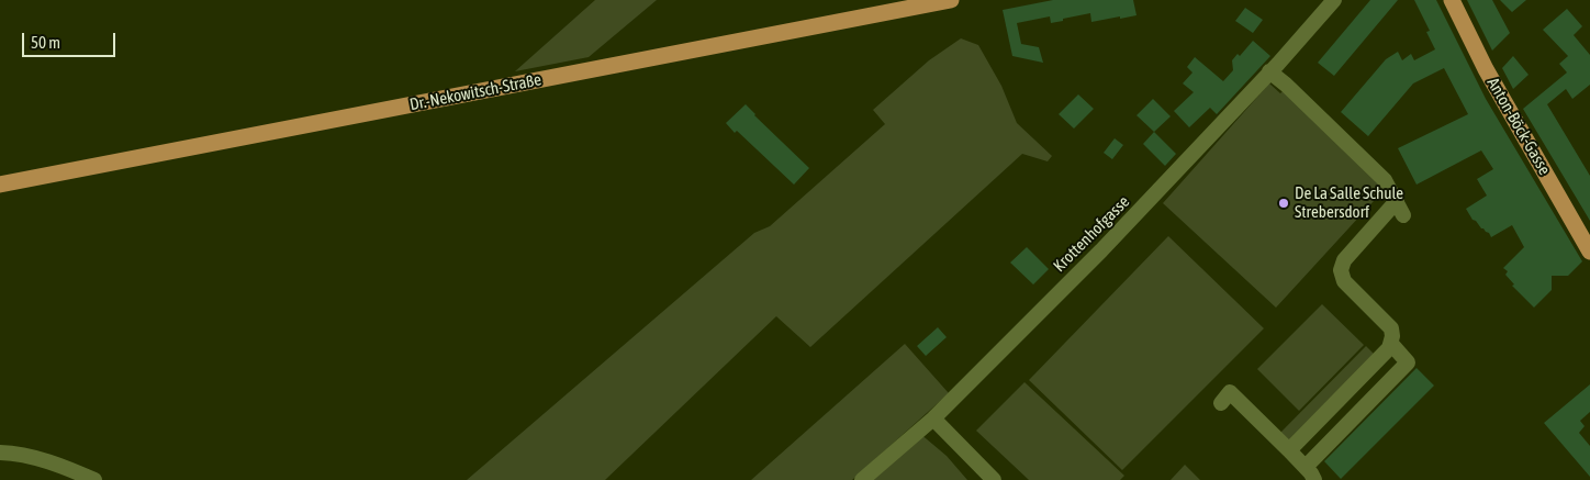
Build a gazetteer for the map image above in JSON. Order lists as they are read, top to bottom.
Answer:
{
  "streets": {
    "main road": ["Dr.-Nekowitsch-Straße", "Anton-Böck-Gasse"],
    "street": ["Krottenhofgasse"]
  },
  "places": ["De La Salle Schule Strebersdorf"],
  "scale_bar": "50 m"
}
